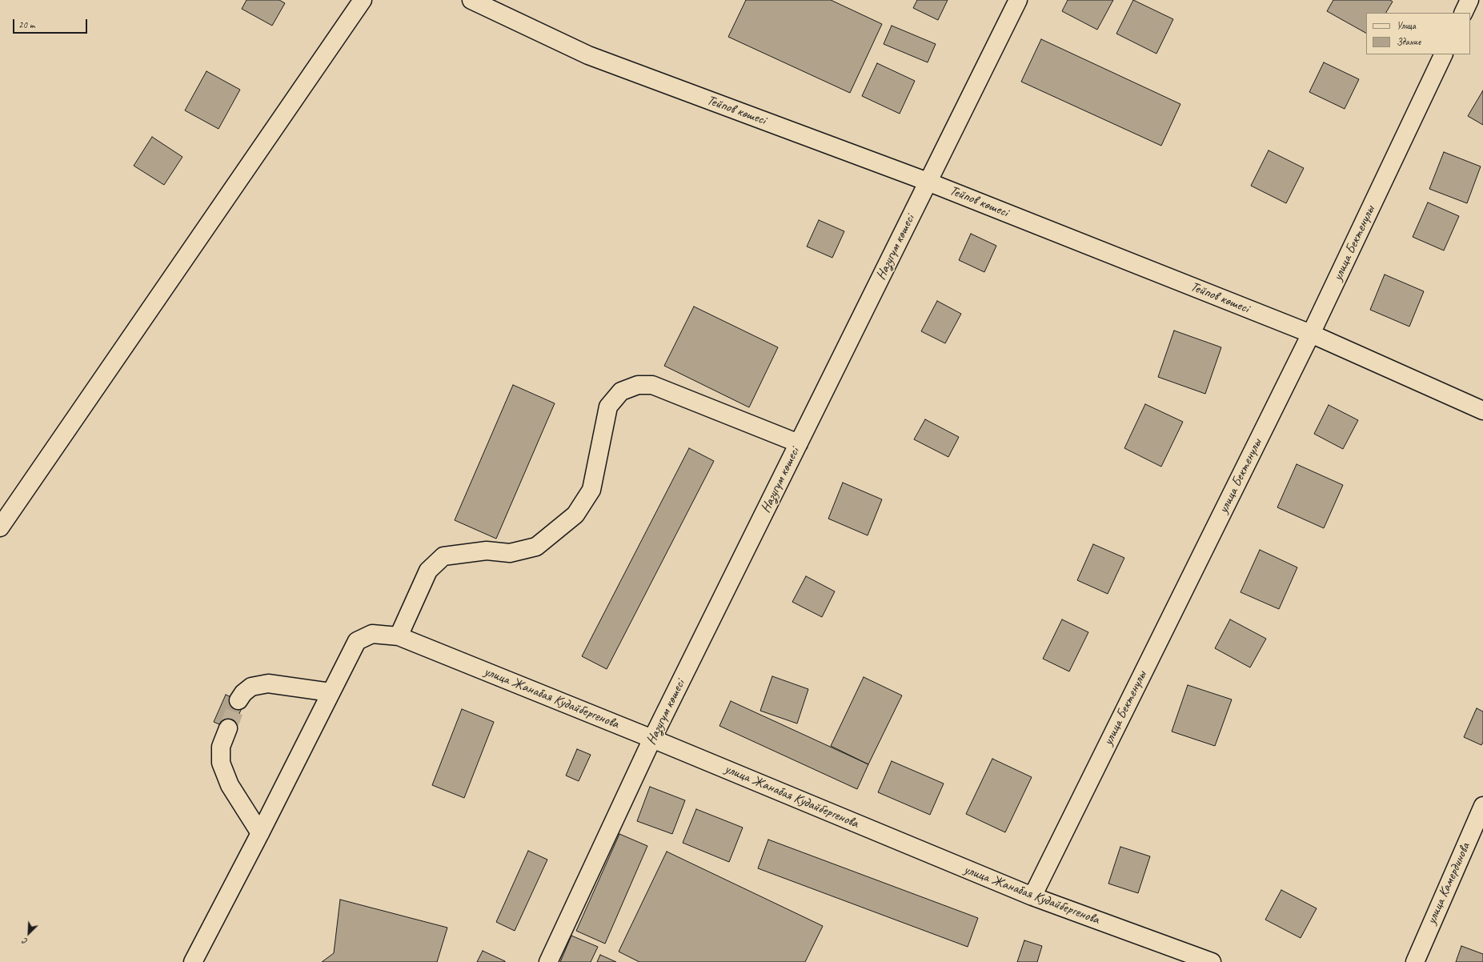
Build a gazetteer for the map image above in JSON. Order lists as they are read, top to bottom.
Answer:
{
  "streets": {
    "street": [
      "Тейпов көшесі",
      "улица Бектенулы",
      "Назугум көшесі",
      "улица Жанабая Кудайбергенова",
      "улица Камердинова"
    ]
  },
  "crossings": [
    ["Тейпов көшесі", "улица Бектенулы"],
    ["Тейпов көшесі", "Назугум көшесі"],
    ["улица Бектенулы", "улица Жанабая Кудайбергенова"],
    ["Назугум көшесі", "улица Жанабая Кудайбергенова"]
  ],
  "legend": ["Улица", "Здание"],
  "scale_bar": "20 m",
  "north": "bottom left"
}
